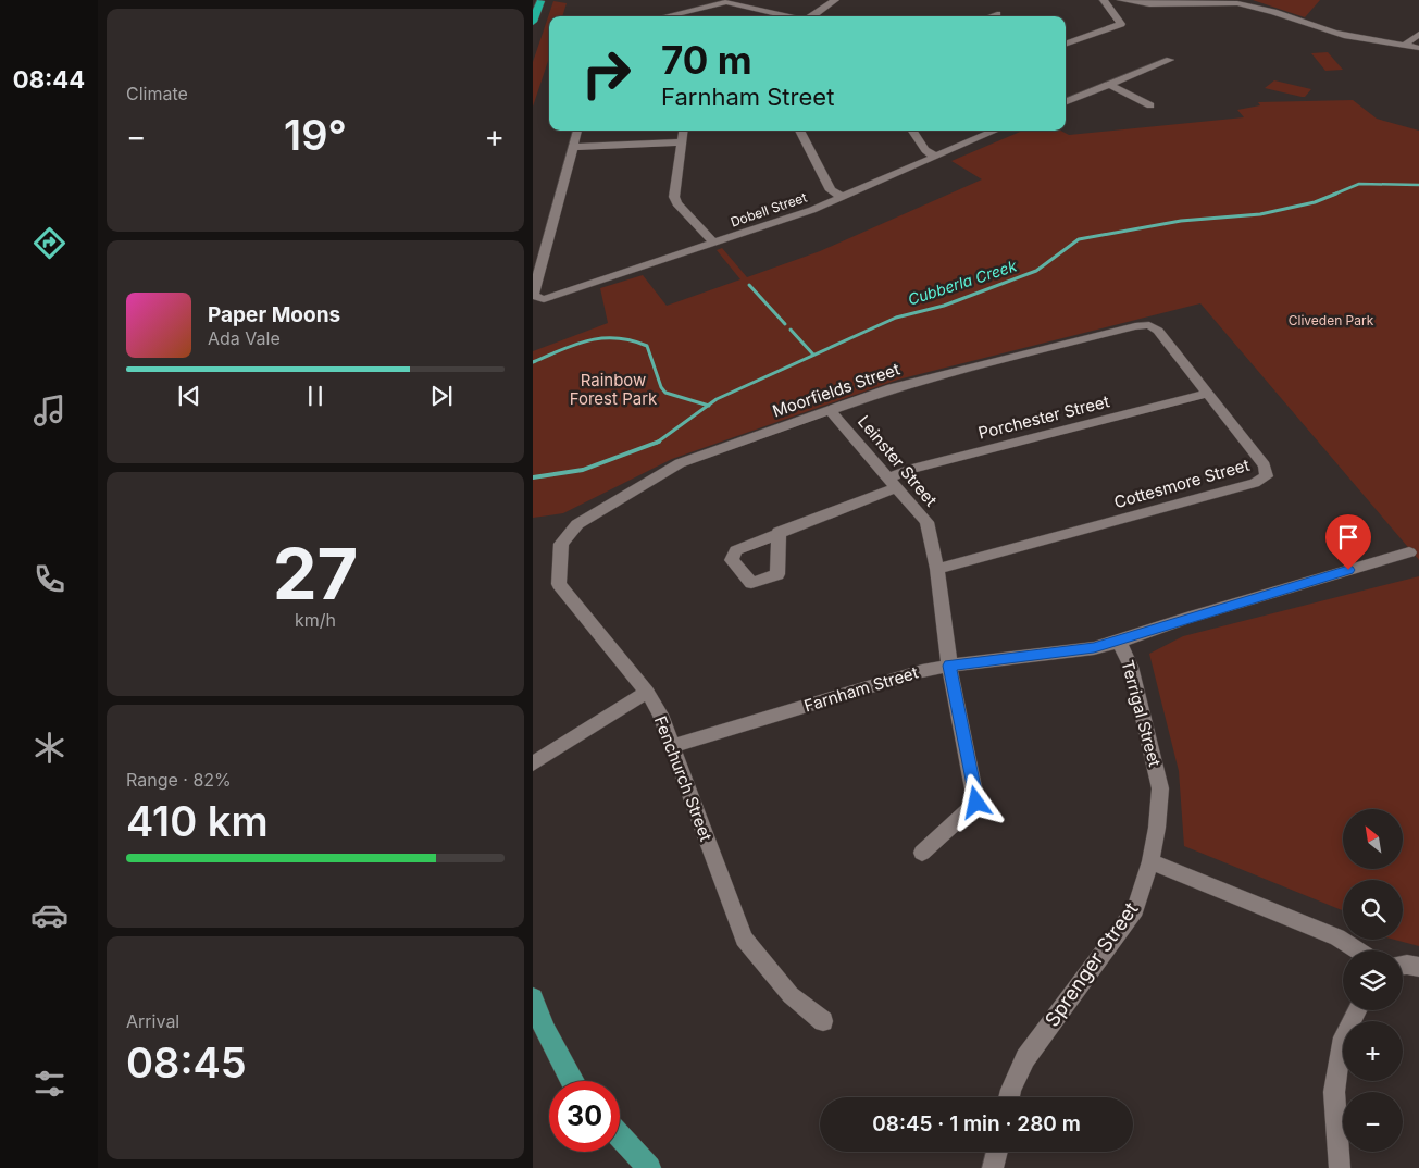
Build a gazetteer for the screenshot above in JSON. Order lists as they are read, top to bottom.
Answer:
{
  "streets": {
    "street": [
      "Dobell Street",
      "Moorfields Street",
      "Porchester Street",
      "Leinster Street",
      "Cottesmore Street",
      "Farnham Street",
      "Terrigal Street",
      "Fenchurch Street",
      "Sprenger Street"
    ]
  },
  "crossings": [
    ["Moorfields Street", "Leinster Street"],
    ["Moorfields Street", "Cottesmore Street"],
    ["Moorfields Street", "Fenchurch Street"],
    ["Porchester Street", "Leinster Street"],
    ["Porchester Street", "Cottesmore Street"],
    ["Leinster Street", "Cottesmore Street"],
    ["Leinster Street", "Farnham Street"],
    ["Farnham Street", "Terrigal Street"],
    ["Farnham Street", "Fenchurch Street"],
    ["Terrigal Street", "Sprenger Street"]
  ],
  "water": ["Cubberla Creek"],
  "parks": ["Cliveden Park", "Rainbow Forest Park"],
  "north": "top left",
  "page": {
    "tabs": "08:44",
    "tile": [
      "Climate",
      ["27", "km/h"],
      ["Range · 82%", "410 km"],
      ["Arrival", "08:45"]
    ],
    "turn": ["70 m", "Farnham Street"],
    "heat": ["−", "19°", "+"],
    "song": ["Paper Moons", "Ada Vale"],
    "map_buttons": ["+", "−"],
    "limit": "30",
    "trip": "08:45 · 1 min · 280 m"
  }
}
